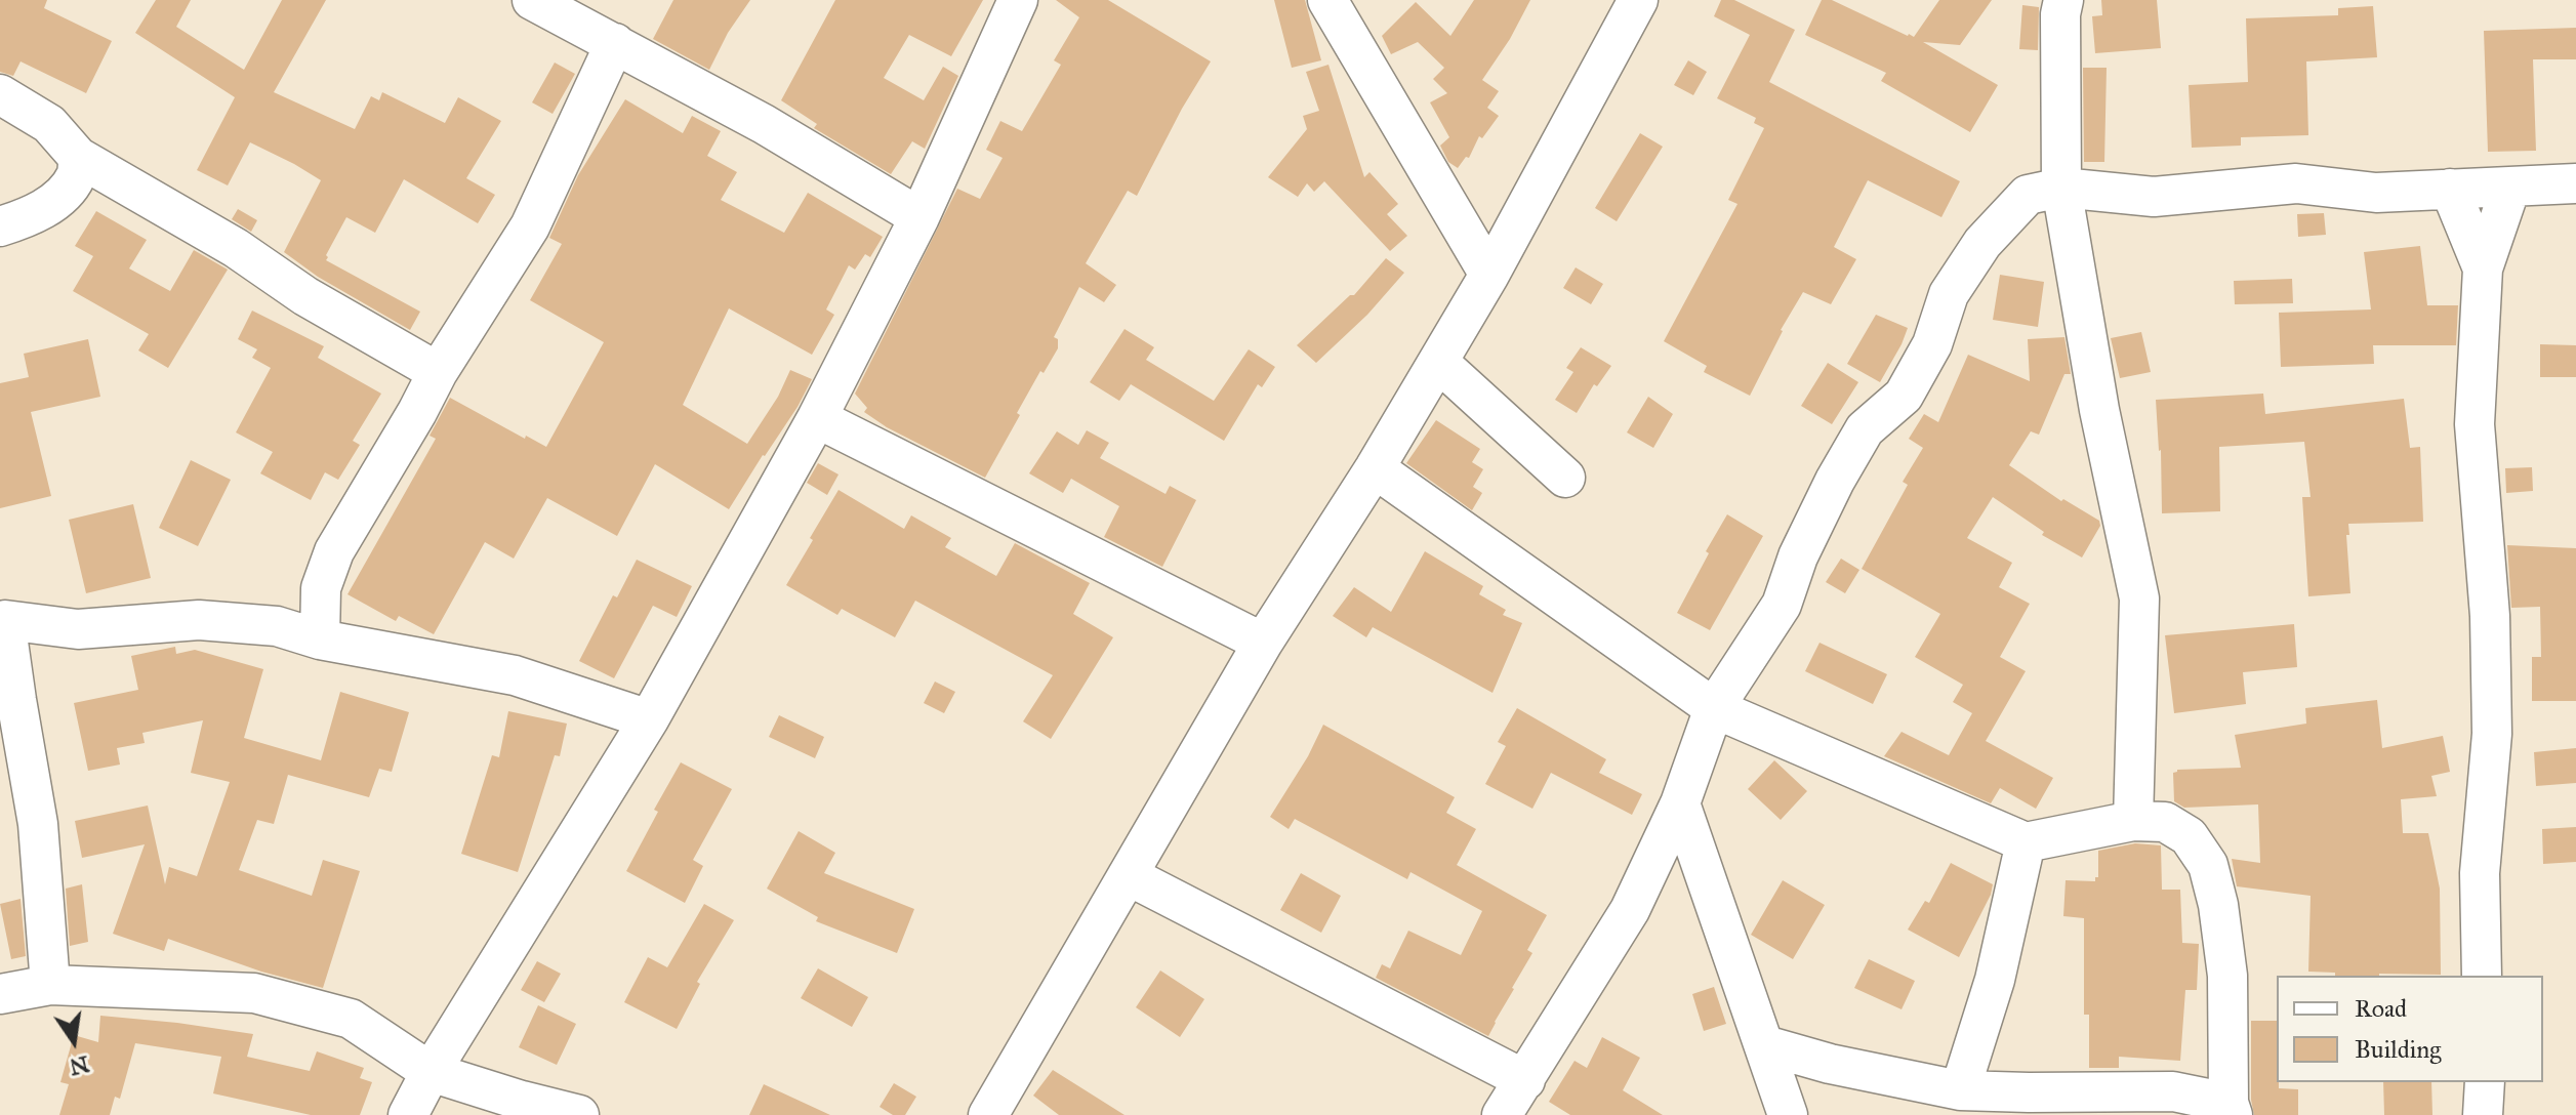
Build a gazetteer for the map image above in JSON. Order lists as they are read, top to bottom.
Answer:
{
  "legend": ["Road", "Building"],
  "north": "bottom"
}
